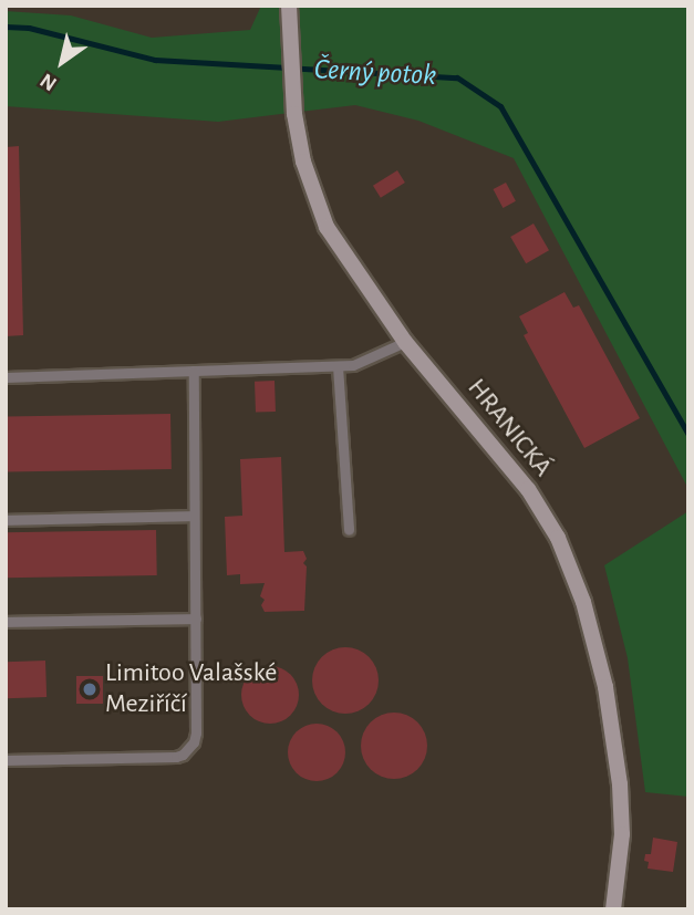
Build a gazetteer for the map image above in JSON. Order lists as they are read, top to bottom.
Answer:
{
  "streets": {
    "street": ["HRANICKÁ"]
  },
  "water": ["Černý potok"],
  "places": ["Limitoo Valašské Meziříčí"],
  "north": "bottom left"
}
